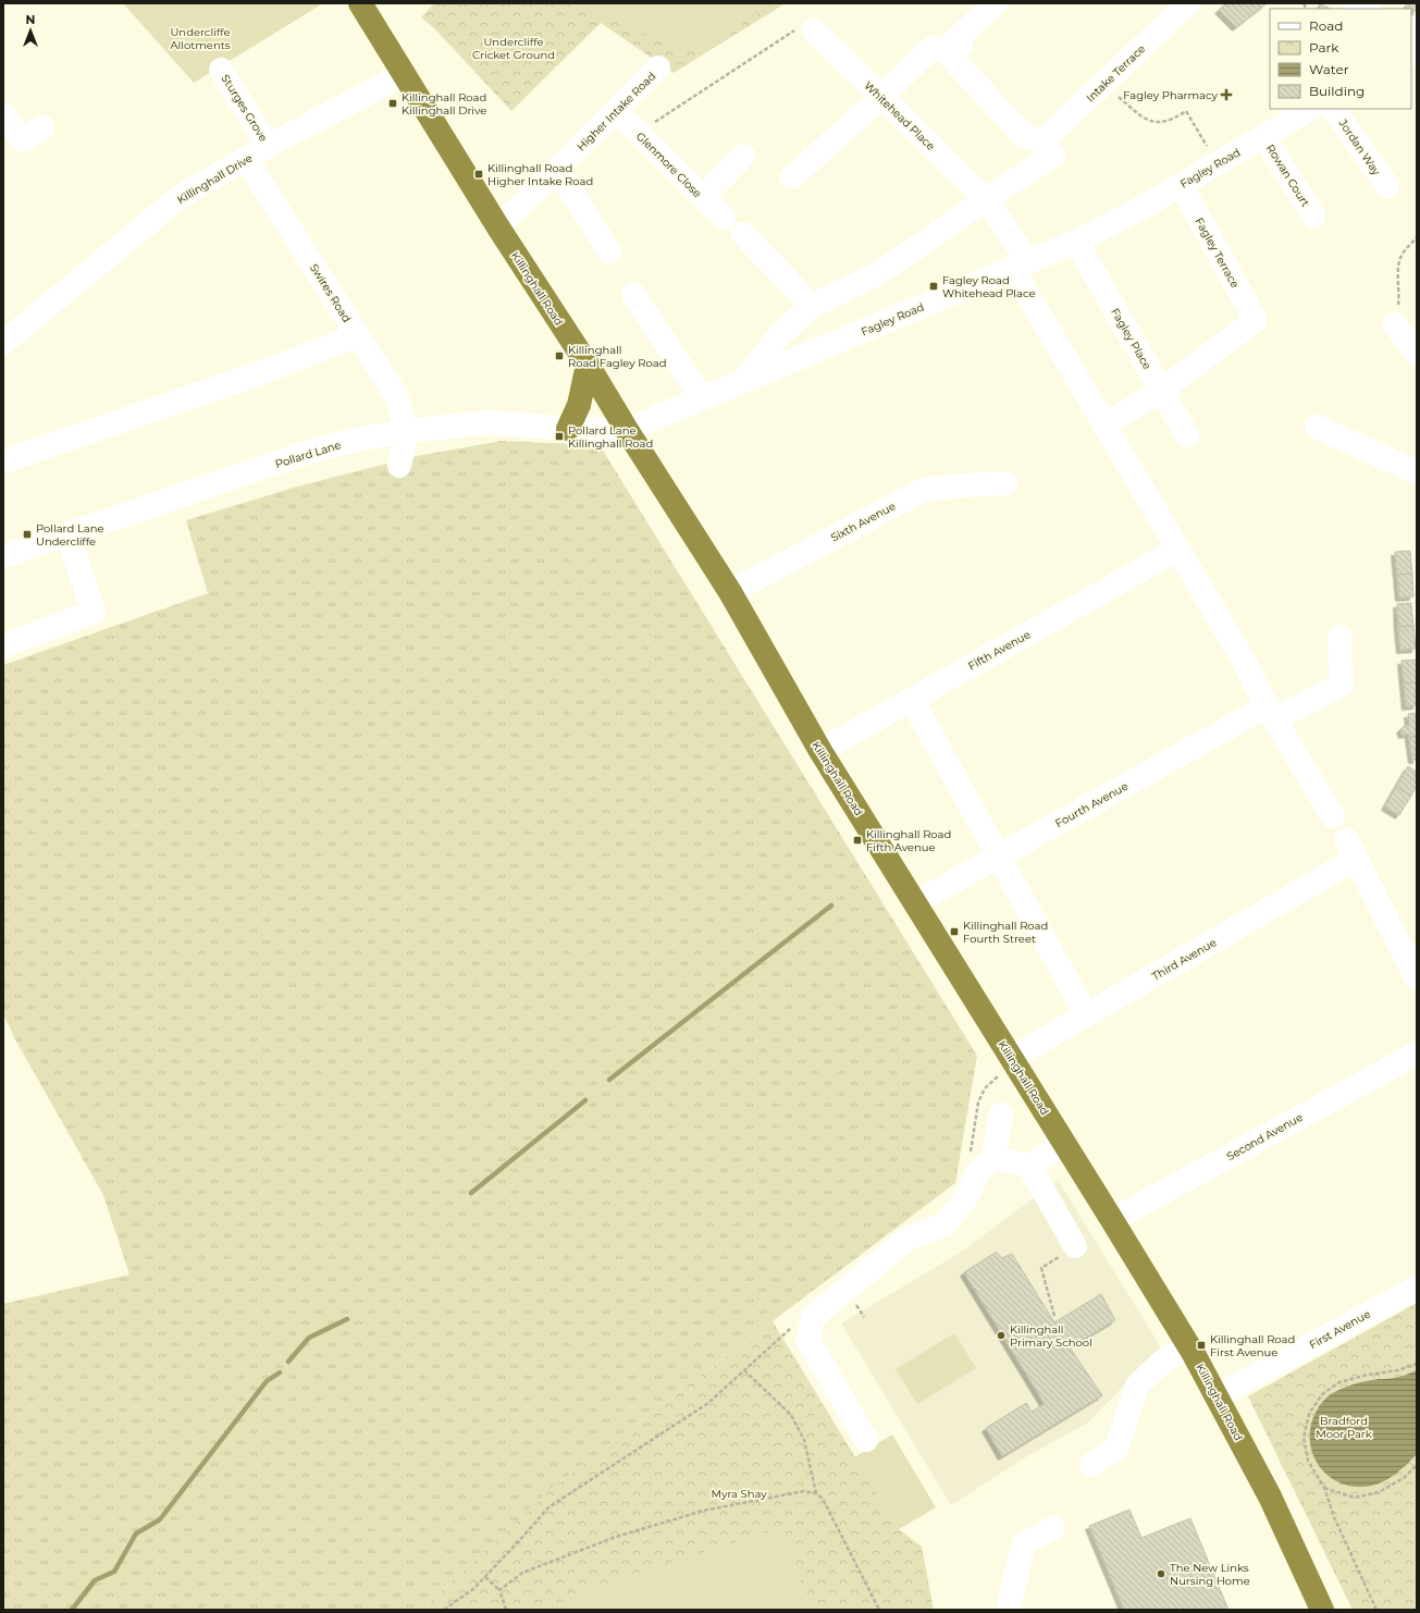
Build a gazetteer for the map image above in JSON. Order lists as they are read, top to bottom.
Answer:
{
  "streets": {
    "highway": ["Killinghall Road"],
    "street": [
      "Intake Terrace",
      "Sturges Grove",
      "Higher Intake Road",
      "Whitehead Place",
      "Jordan Way",
      "Glenmore Close",
      "Fagley Road",
      "Rowan Court",
      "Killinghall Drive",
      "Fagley Terrace",
      "Swires Road",
      "Fagley Place",
      "Pollard Lane",
      "Sixth Avenue",
      "Fifth Avenue",
      "Fourth Avenue",
      "Third Avenue",
      "Second Avenue",
      "First Avenue"
    ]
  },
  "crossings": [
    ["Sturges Grove", "Killinghall Drive"],
    ["Higher Intake Road", "Glenmore Close"],
    ["Higher Intake Road", "Killinghall Road"],
    ["Whitehead Place", "Fagley Road"],
    ["Whitehead Place", "Fifth Avenue"],
    ["Whitehead Place", "Fourth Avenue"],
    ["Fagley Road", "Rowan Court"],
    ["Fagley Road", "Fagley Terrace"],
    ["Fagley Road", "Killinghall Road"],
    ["Fagley Road", "Fagley Place"],
    ["Fagley Road", "Pollard Lane"],
    ["Killinghall Drive", "Killinghall Road"],
    ["Killinghall Drive", "Swires Road"],
    ["Fagley Terrace", "Fagley Place"],
    ["Killinghall Road", "Pollard Lane"],
    ["Killinghall Road", "Sixth Avenue"],
    ["Killinghall Road", "Fifth Avenue"],
    ["Killinghall Road", "Fourth Avenue"],
    ["Killinghall Road", "Third Avenue"],
    ["Killinghall Road", "Second Avenue"],
    ["Killinghall Road", "First Avenue"],
    ["Swires Road", "Pollard Lane"]
  ],
  "parks": [
    "Undercliffe Allotments",
    "Undercliffe Cricket Ground",
    "Bradford Moor Park",
    "Myra Shay"
  ],
  "places": {
    "health": ["Fagley Pharmacy"],
    "transit": [
      "Killinghall Road Killinghall Drive",
      "Killinghall Road Higher Intake Road",
      "Fagley Road Whitehead Place",
      "Killinghall Road Fagley Road",
      "Pollard Lane Killinghall Road",
      "Pollard Lane Undercliffe",
      "Killinghall Road Fifth Avenue",
      "Killinghall Road Fourth Street",
      "Killinghall Road First Avenue"
    ],
    "other": ["Killinghall Primary School", "The New Links Nursing Home"]
  },
  "legend": [
    "Road",
    "Park",
    "Water",
    "Building"
  ],
  "north": "top"
}
